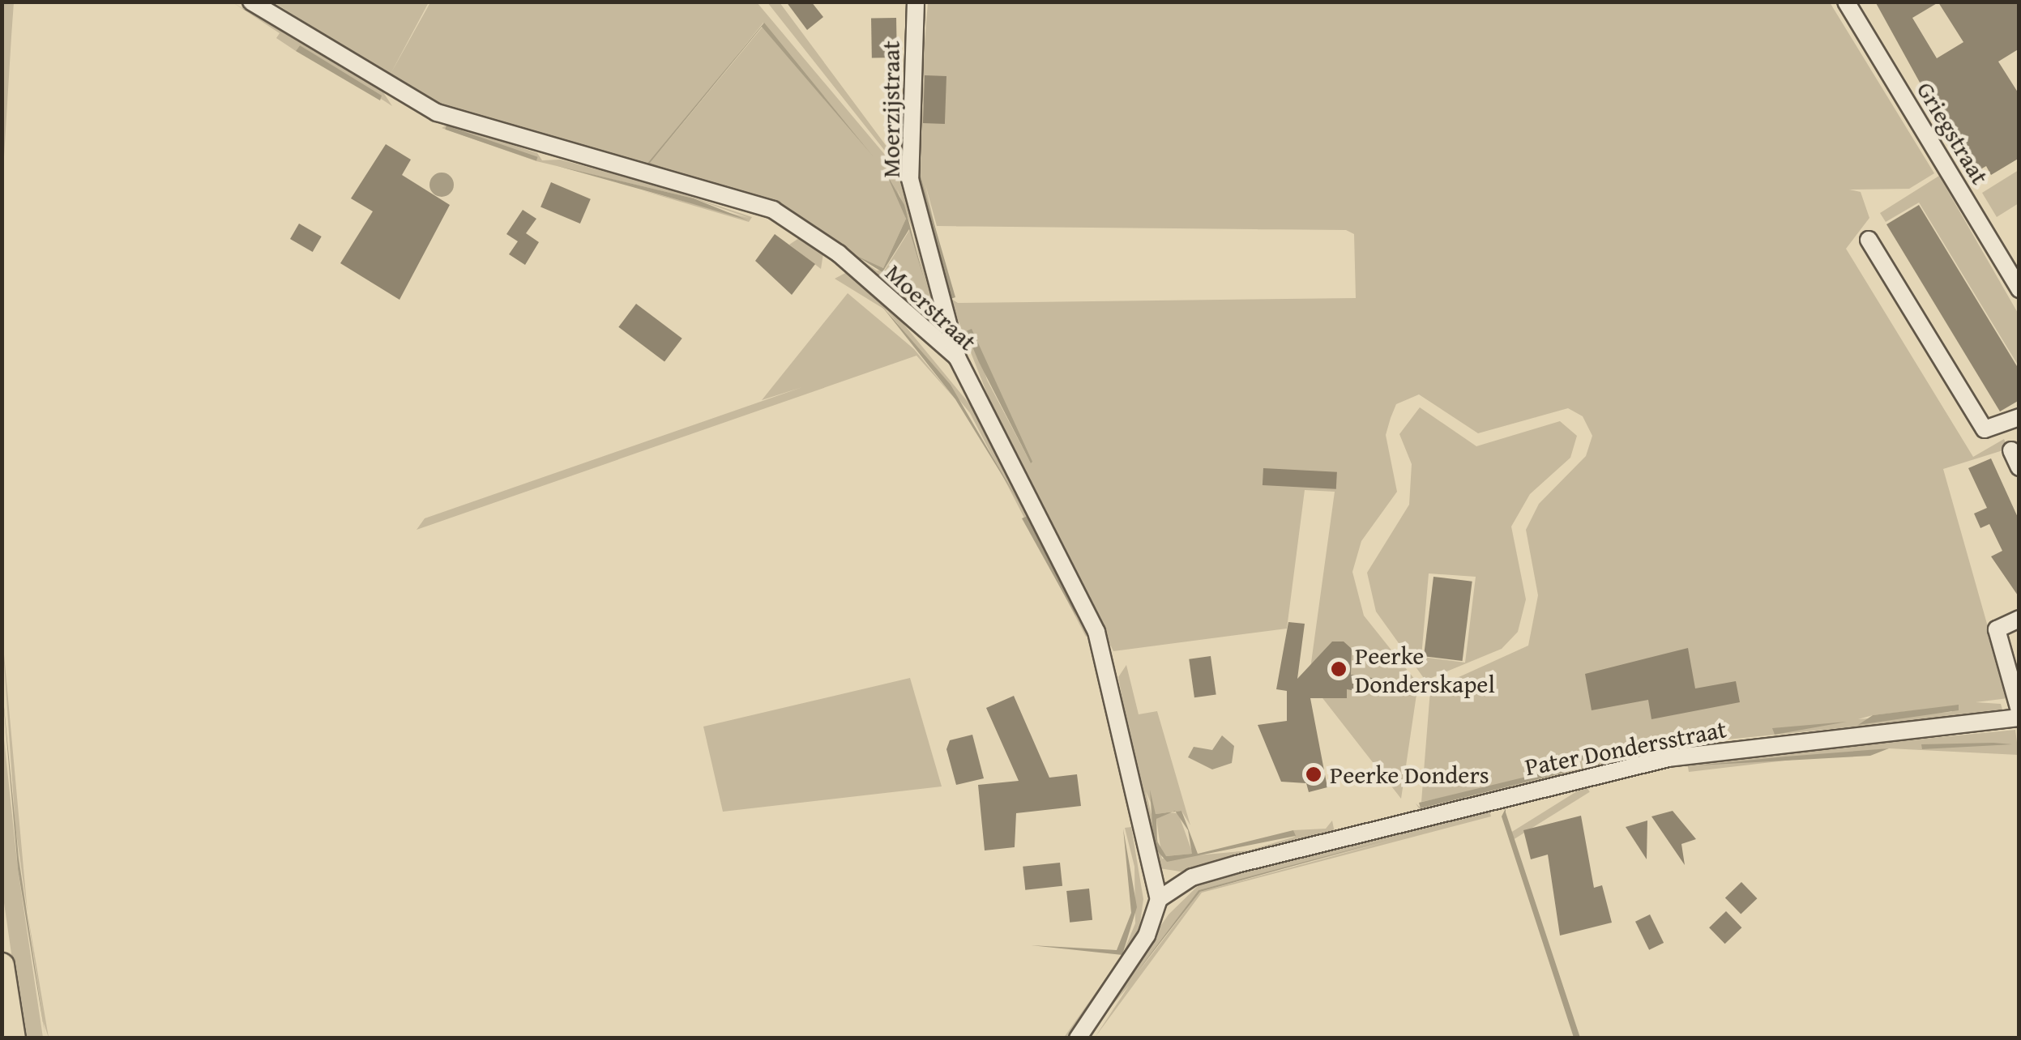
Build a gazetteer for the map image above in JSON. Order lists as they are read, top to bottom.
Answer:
{
  "streets": {
    "street": [
      "Moerzijstraat",
      "Griegstraat",
      "Moerstraat",
      "Pater Dondersstraat"
    ]
  },
  "crossings": [
    ["Moerzijstraat", "Moerstraat"],
    ["Moerstraat", "Pater Dondersstraat"]
  ],
  "places": ["Peerke Donderskapel", "Peerke Donders"]
}
